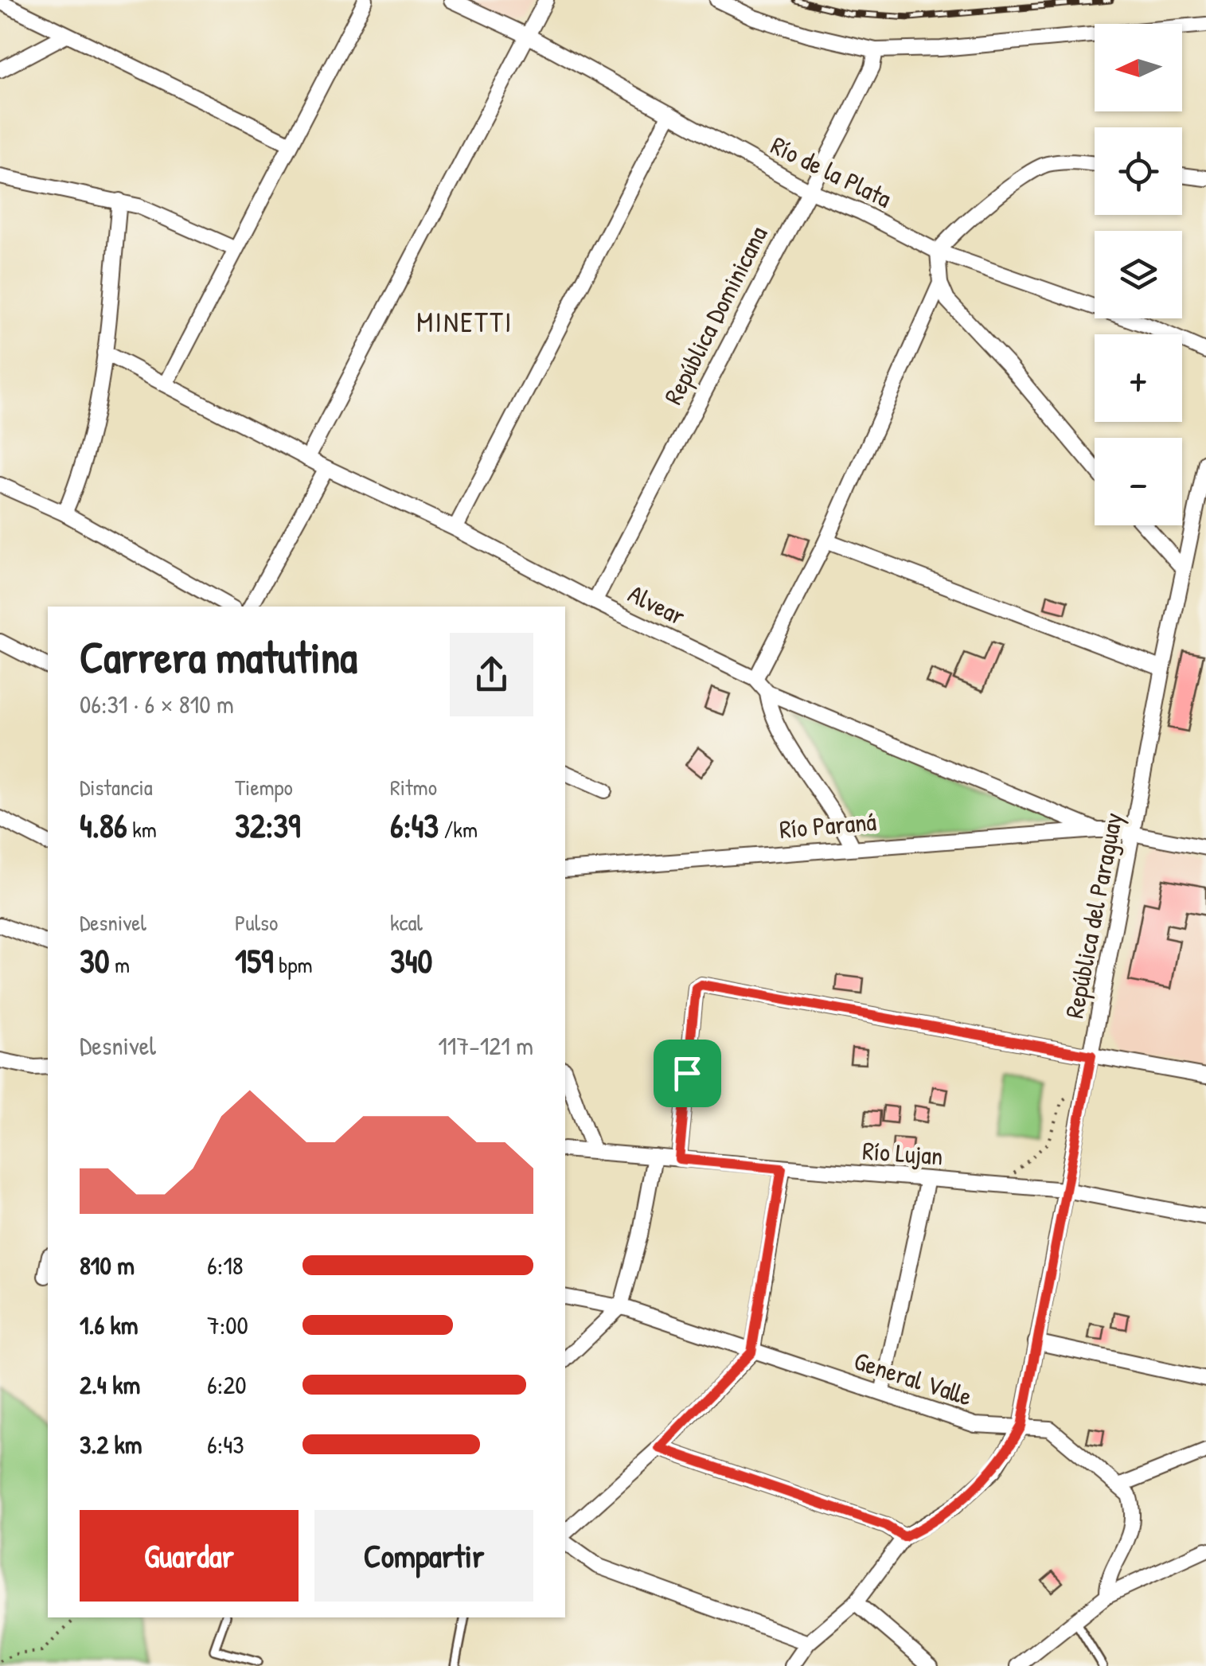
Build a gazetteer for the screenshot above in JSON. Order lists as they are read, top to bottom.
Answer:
{
  "streets": {
    "street": [
      "Río de la Plata",
      "República Dominicana",
      "Alvear",
      "Río Paraná",
      "República del Paraguay",
      "Río Lujan",
      "General Valle"
    ]
  },
  "crossings": [
    ["Río de la Plata", "República Dominicana"],
    ["República Dominicana", "Alvear"],
    ["Alvear", "Río Paraná"],
    ["Alvear", "República del Paraguay"],
    ["República del Paraguay", "Río Lujan"],
    ["República del Paraguay", "General Valle"]
  ],
  "districts": ["MINETTI"],
  "north": "left",
  "page": {
    "map_buttons": ["+", "−"],
    "heading": ["Carrera matutina", "06:31 · 6 × 810 m"],
    "stats": [
      ["Distancia", "4.86 km"],
      ["Tiempo", "32:39"],
      ["Ritmo", "6:43 /km"],
      ["Desnivel", "30 m"],
      ["Pulso", "159 bpm"],
      ["kcal", "340"]
    ],
    "chart": ["Desnivel", "117–121 m"],
    "list": [
      {
        "name": "810 m",
        "note": "6:18"
      },
      {
        "name": "1.6 km",
        "note": "7:00"
      },
      {
        "name": "2.4 km",
        "note": "6:20"
      },
      {
        "name": "3.2 km",
        "note": "6:43"
      }
    ],
    "buttons": ["Guardar", "Compartir"]
  }
}
